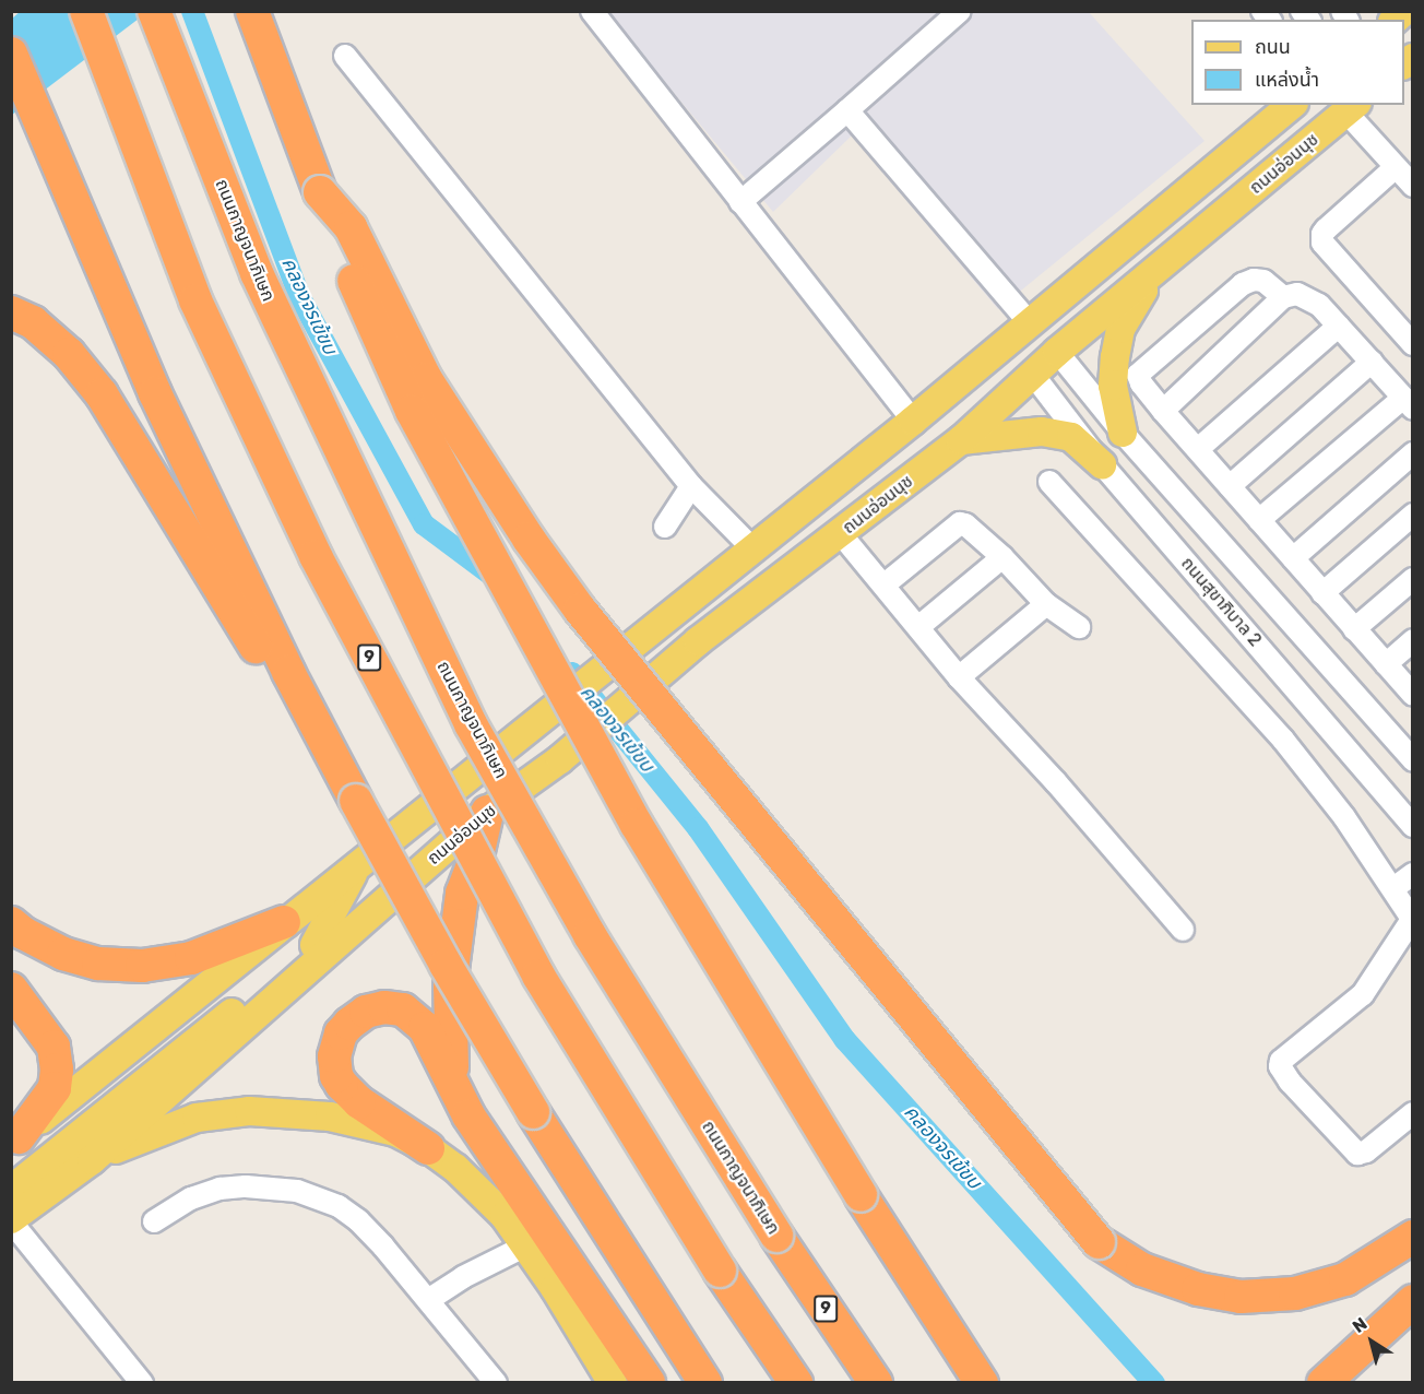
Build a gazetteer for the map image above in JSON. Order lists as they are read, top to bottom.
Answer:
{
  "streets": {
    "highway": ["ถนนกาญจนาภิเษก", "9"],
    "main road": ["ถนนอ่อนนุช"],
    "street": ["ถนนสุขาภิบาล 2"]
  },
  "crossings": [
    ["ถนนอ่อนนุช", "ถนนสุขาภิบาล 2"]
  ],
  "water": ["คลองจรเข้ขบ"],
  "legend": ["ถนน", "แหล่งน้ำ"],
  "north": "top left"
}
